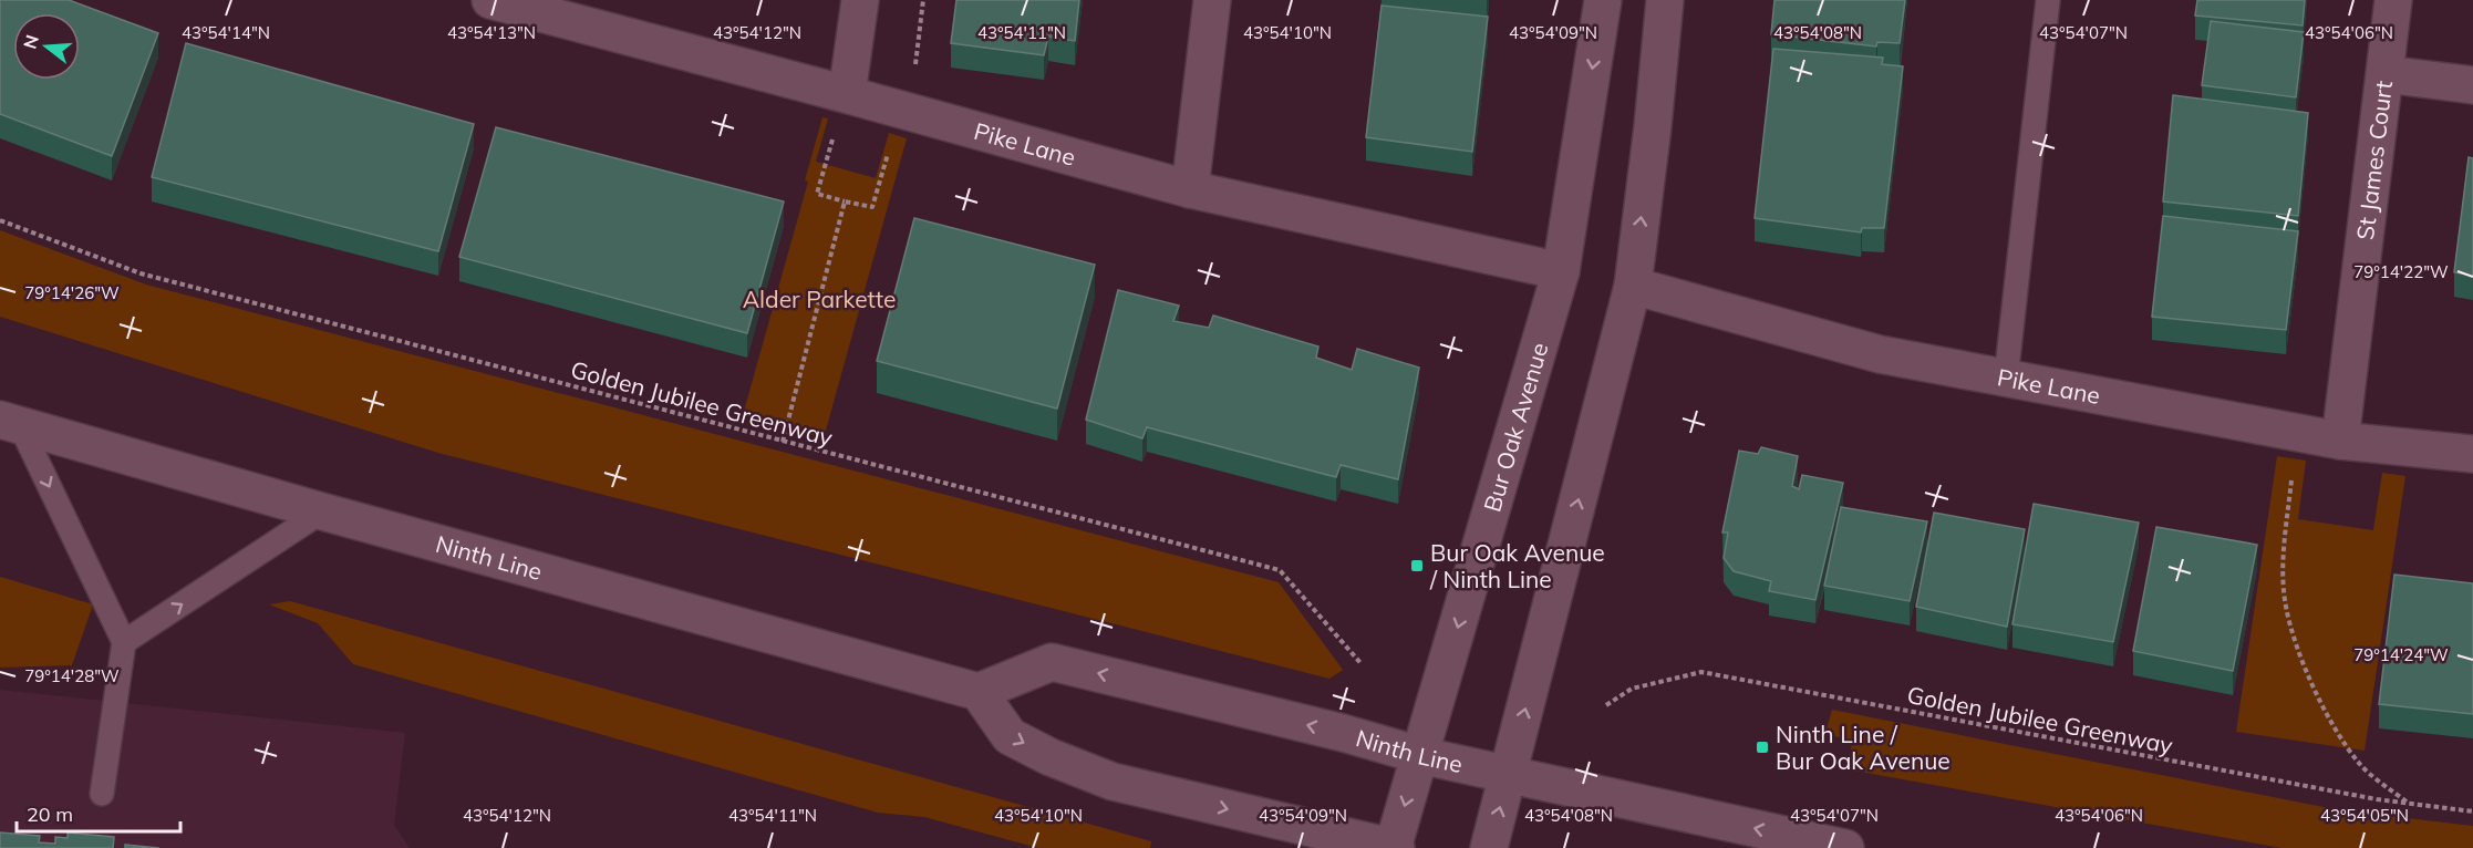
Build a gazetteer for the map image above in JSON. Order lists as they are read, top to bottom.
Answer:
{
  "streets": {
    "street": [
      "Pike Lane",
      "St James Court",
      "Bur Oak Avenue",
      "Ninth Line"
    ],
    "path": ["Golden Jubilee Greenway"]
  },
  "crossings": [
    ["Pike Lane", "St James Court"],
    ["Pike Lane", "Bur Oak Avenue"],
    ["Bur Oak Avenue", "Ninth Line"]
  ],
  "parks": ["Alder Parkette"],
  "places": {
    "transit": ["Bur Oak Avenue / Ninth Line", "Ninth Line / Bur Oak Avenue"]
  },
  "scale_bar": "20 m",
  "north": "left",
  "coordinates": [
    "43°54'14\"N",
    "43°54'13\"N",
    "43°54'12\"N",
    "43°54'11\"N",
    "43°54'10\"N",
    "43°54'09\"N",
    "43°54'08\"N",
    "43°54'07\"N",
    "43°54'06\"N",
    "79°14'22\"W",
    "79°14'26\"W",
    "79°14'24\"W",
    "79°14'28\"W",
    "43°54'05\"N"
  ]
}
